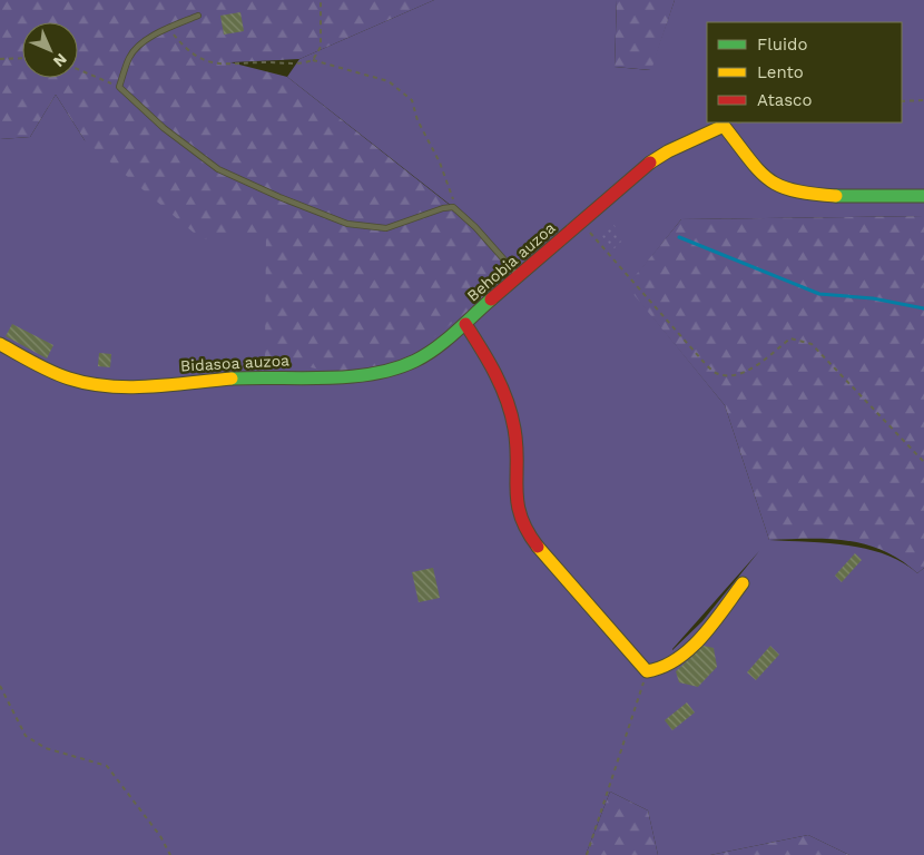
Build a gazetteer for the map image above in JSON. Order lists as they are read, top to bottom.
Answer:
{
  "streets": {
    "street": ["Behobia auzoa", "Bidasoa auzoa"]
  },
  "crossings": [
    ["Behobia auzoa", "Bidasoa auzoa"]
  ],
  "legend": ["Fluido", "Lento", "Atasco"],
  "north": "bottom right"
}
